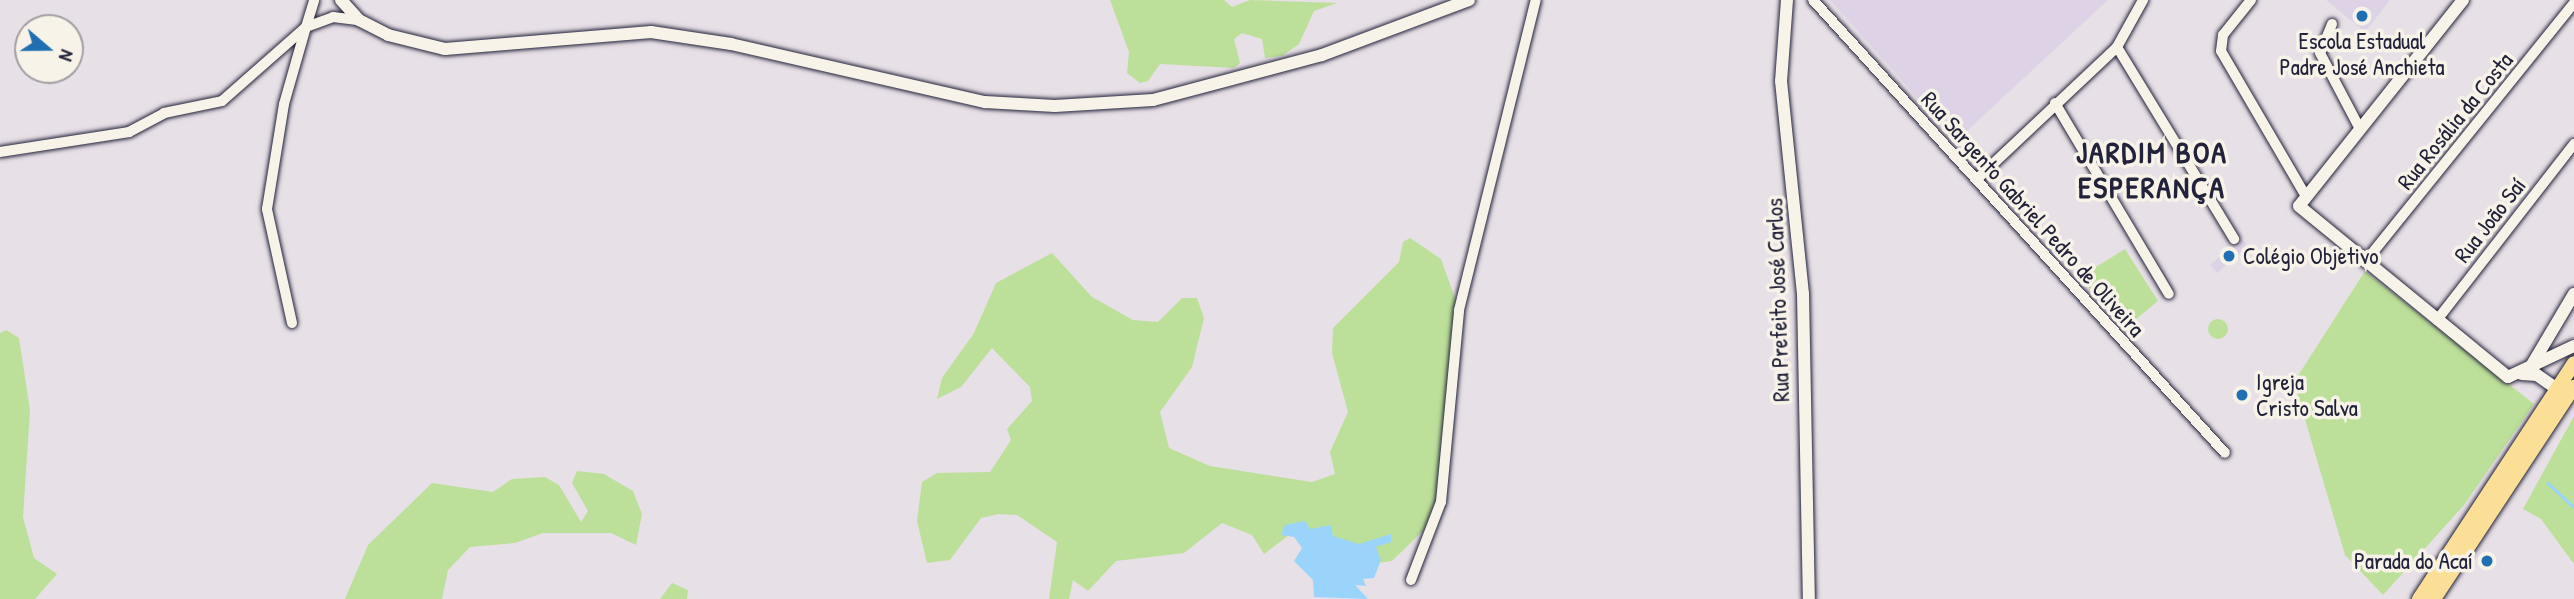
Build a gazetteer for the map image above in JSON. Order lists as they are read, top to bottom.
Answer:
{
  "streets": {
    "street": [
      "Rua Rosália da Costa",
      "Rua Sargento Gabriel Pedro de Oliveira",
      "Rua João Saí",
      "Rua Prefeito José Carlos"
    ]
  },
  "districts": ["JARDIM BOA ESPERANÇA"],
  "places": [
    "Escola Estadual Padre José Anchieta",
    "Colégio Objetivo",
    "Igreja Cristo Salva",
    "Parada do Acaí"
  ],
  "north": "right"
}
